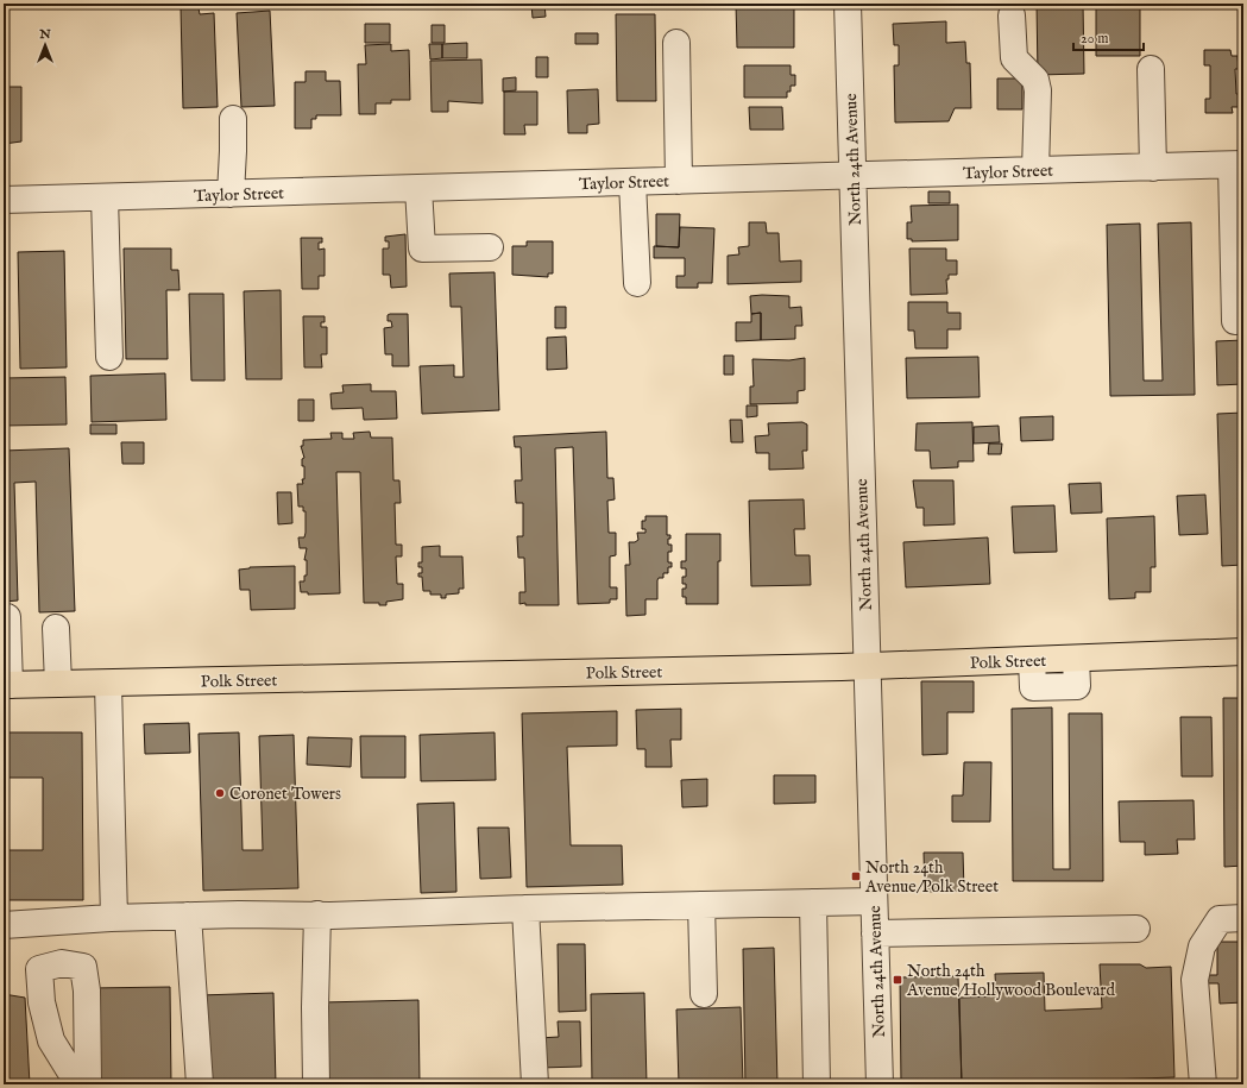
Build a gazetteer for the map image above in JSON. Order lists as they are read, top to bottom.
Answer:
{
  "streets": {
    "main road": ["Polk Street"],
    "street": ["North 24th Avenue", "Taylor Street"]
  },
  "crossings": [
    ["North 24th Avenue", "Taylor Street"],
    ["North 24th Avenue", "Polk Street"]
  ],
  "places": {
    "other": ["Coronet Towers"],
    "transit": ["North 24th Avenue/Polk Street", "North 24th Avenue/Hollywood Boulevard"]
  },
  "scale_bar": "20 m",
  "north": "top"
}
